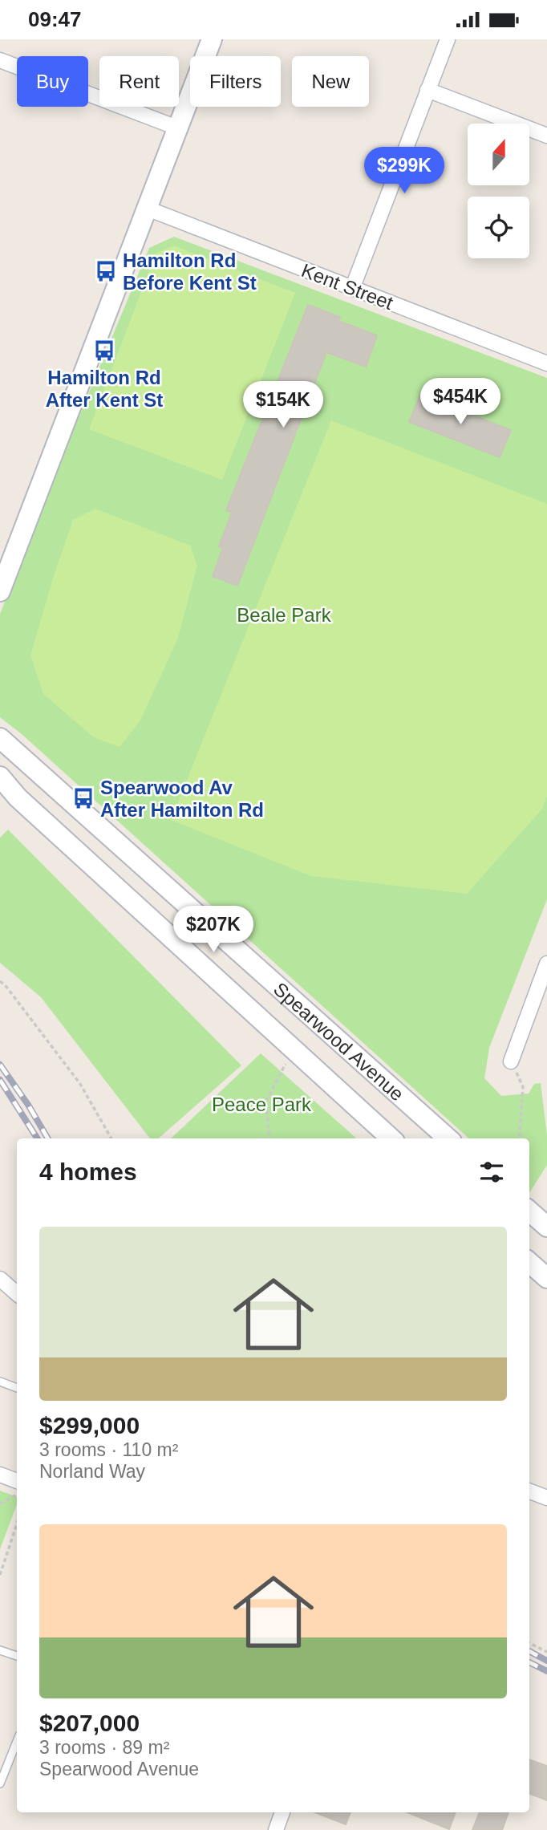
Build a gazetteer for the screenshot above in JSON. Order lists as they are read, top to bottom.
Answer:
{
  "streets": {
    "main road": ["Spearwood Avenue"],
    "street": ["Kent Street"]
  },
  "parks": ["Beale Park", "Peace Park"],
  "places": {
    "bus stop": ["Hamilton Rd Before Kent St", "Hamilton Rd After Kent St", "Spearwood Av After Hamilton Rd"]
  },
  "north": "top",
  "page": {
    "status": "09:47",
    "chip": [
      "Buy",
      "Rent",
      "Filters",
      "New"
    ],
    "price": [
      "$299K",
      "$454K",
      "$154K",
      "$207K"
    ],
    "heading": "4 homes",
    "list": [
      {
        "name": "$299,000",
        "note": "3 rooms · 110 m² · Norland Way"
      },
      {
        "name": "$207,000",
        "note": "3 rooms · 89 m² · Spearwood Avenue"
      }
    ]
  }
}
